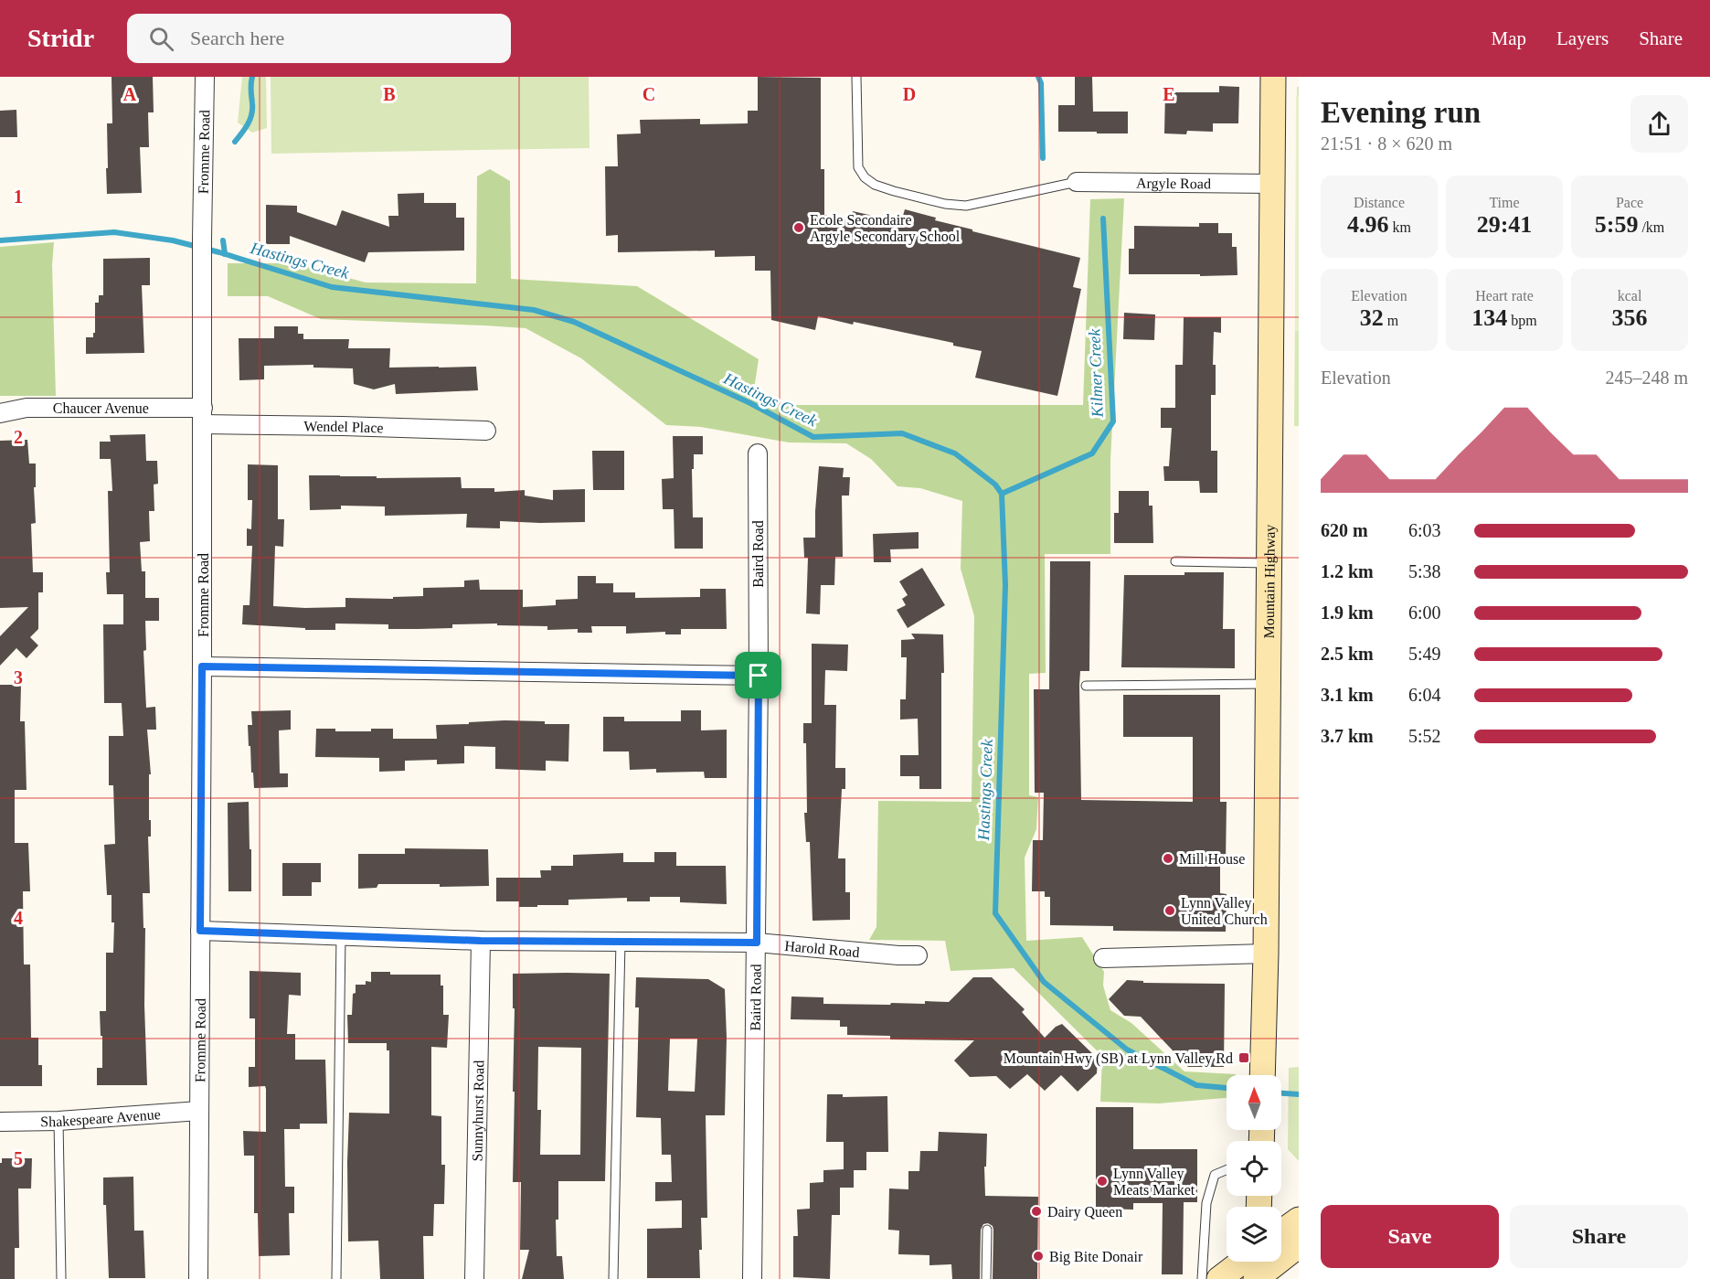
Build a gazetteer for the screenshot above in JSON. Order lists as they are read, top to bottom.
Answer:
{
  "streets": {
    "street": [
      "Fromme Road",
      "Argyle Road",
      "Chaucer Avenue",
      "Wendel Place",
      "Baird Road",
      "Mountain Highway",
      "Harold Road",
      "Sunnyhurst Road",
      "Shakespeare Avenue"
    ]
  },
  "crossings": [
    ["Fromme Road", "Chaucer Avenue"],
    ["Fromme Road", "Wendel Place"],
    ["Fromme Road", "Harold Road"],
    ["Fromme Road", "Shakespeare Avenue"],
    ["Argyle Road", "Mountain Highway"],
    ["Chaucer Avenue", "Wendel Place"],
    ["Baird Road", "Harold Road"],
    ["Harold Road", "Sunnyhurst Road"]
  ],
  "water": ["Hastings Creek", "Kilmer Creek"],
  "places": {
    "other": [
      "Ecole Secondaire Argyle Secondary School",
      "Mill House",
      "Lynn Valley United Church",
      "Lynn Valley Meats Market",
      "Dairy Queen",
      "Big Bite Donair"
    ],
    "transit": ["Mountain Hwy (SB) at Lynn Valley Rd"]
  },
  "north": "top",
  "page": {
    "header": "Stridr",
    "search": "Search here",
    "nav": ["Map", "Layers", "Share"],
    "heading": ["Evening run", "21:51 · 8 × 620 m"],
    "stats": [
      ["Distance", "4.96 km"],
      ["Time", "29:41"],
      ["Pace", "5:59 /km"],
      ["Elevation", "32 m"],
      ["Heart rate", "134 bpm"],
      ["kcal", "356"]
    ],
    "chart": ["Elevation", "245–248 m"],
    "list": [
      {
        "name": "620 m",
        "note": "6:03"
      },
      {
        "name": "1.2 km",
        "note": "5:38"
      },
      {
        "name": "1.9 km",
        "note": "6:00"
      },
      {
        "name": "2.5 km",
        "note": "5:49"
      },
      {
        "name": "3.1 km",
        "note": "6:04"
      },
      {
        "name": "3.7 km",
        "note": "5:52"
      }
    ],
    "buttons": ["Save", "Share"]
  },
  "grid": {
    "columns": [
      "A",
      "B",
      "C",
      "D",
      "E"
    ],
    "rows": [
      "1",
      "2",
      "3",
      "4",
      "5"
    ]
  }
}
